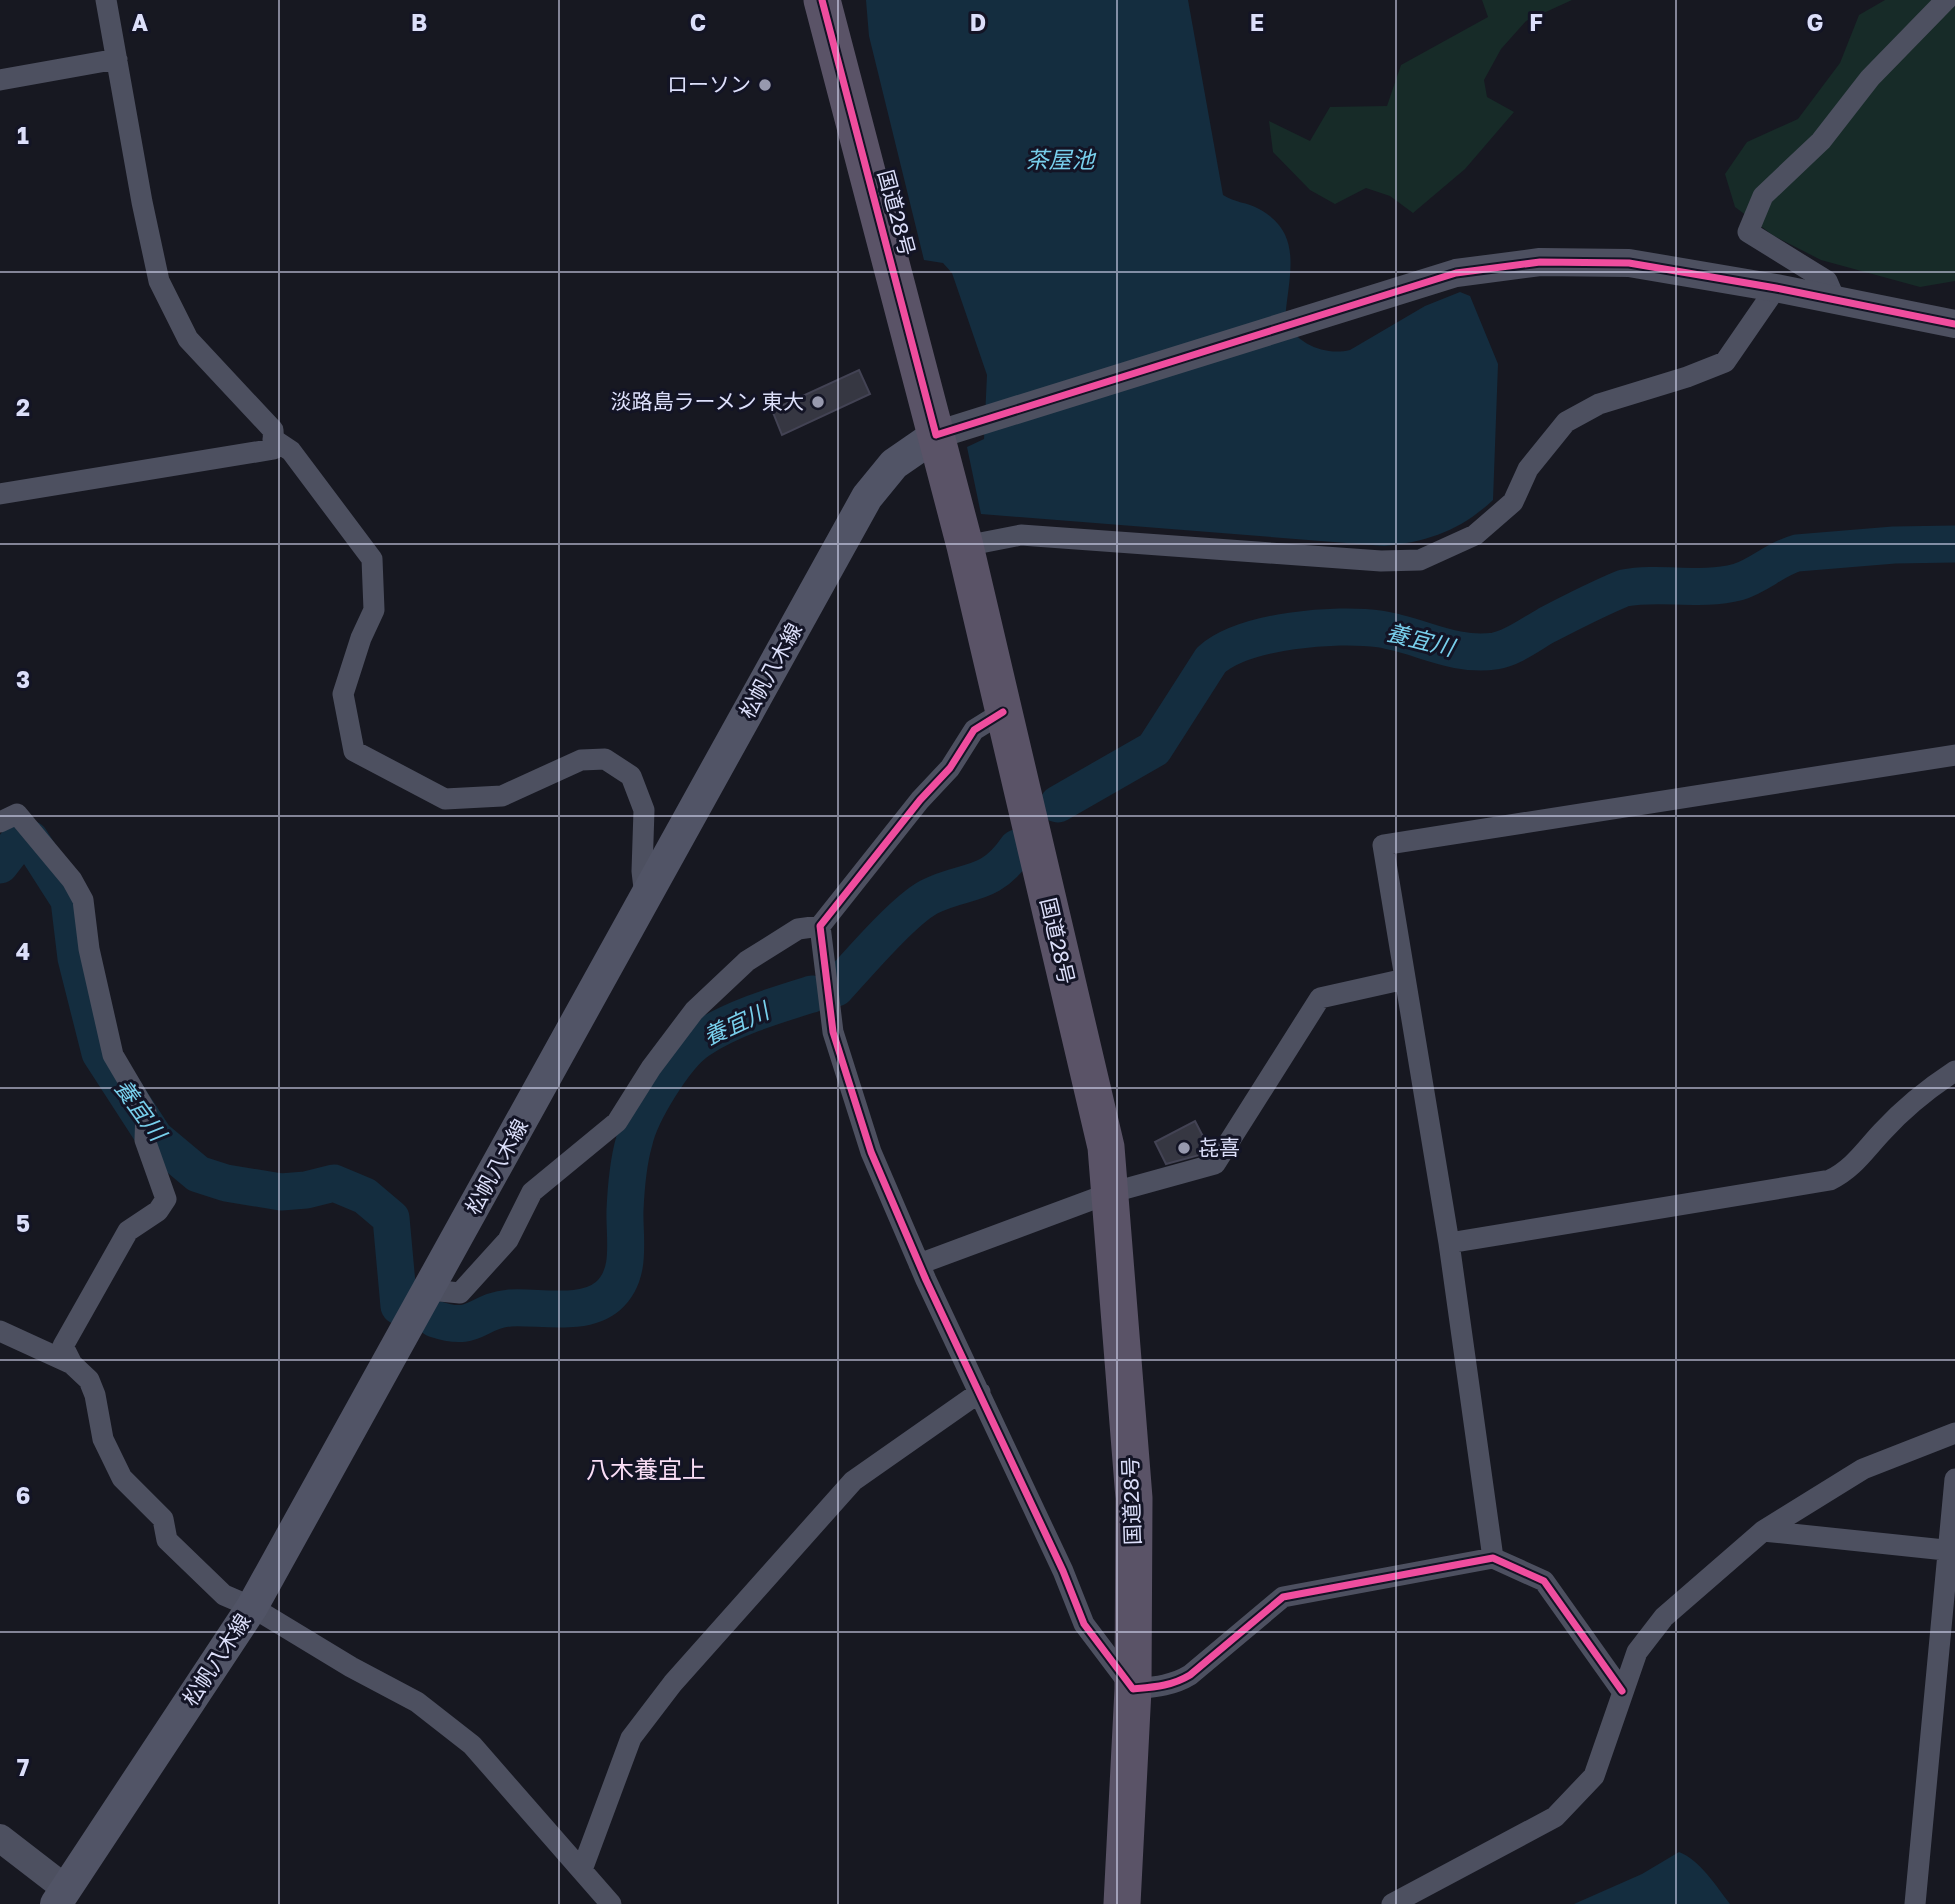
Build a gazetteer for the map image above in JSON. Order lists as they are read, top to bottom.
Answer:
{
  "streets": {
    "highway": ["国道28号"],
    "main road": ["松帆八木線"]
  },
  "crossings": [
    ["国道28号", "松帆八木線"]
  ],
  "districts": ["八木養宜上"],
  "water": ["茶屋池", "養宜川"],
  "places": ["ローソン", "淡路島ラーメン 東大", "㐂喜"],
  "grid": {
    "columns": [
      "A",
      "B",
      "C",
      "D",
      "E",
      "F",
      "G"
    ],
    "rows": [
      "1",
      "2",
      "3",
      "4",
      "5",
      "6",
      "7"
    ]
  }
}
